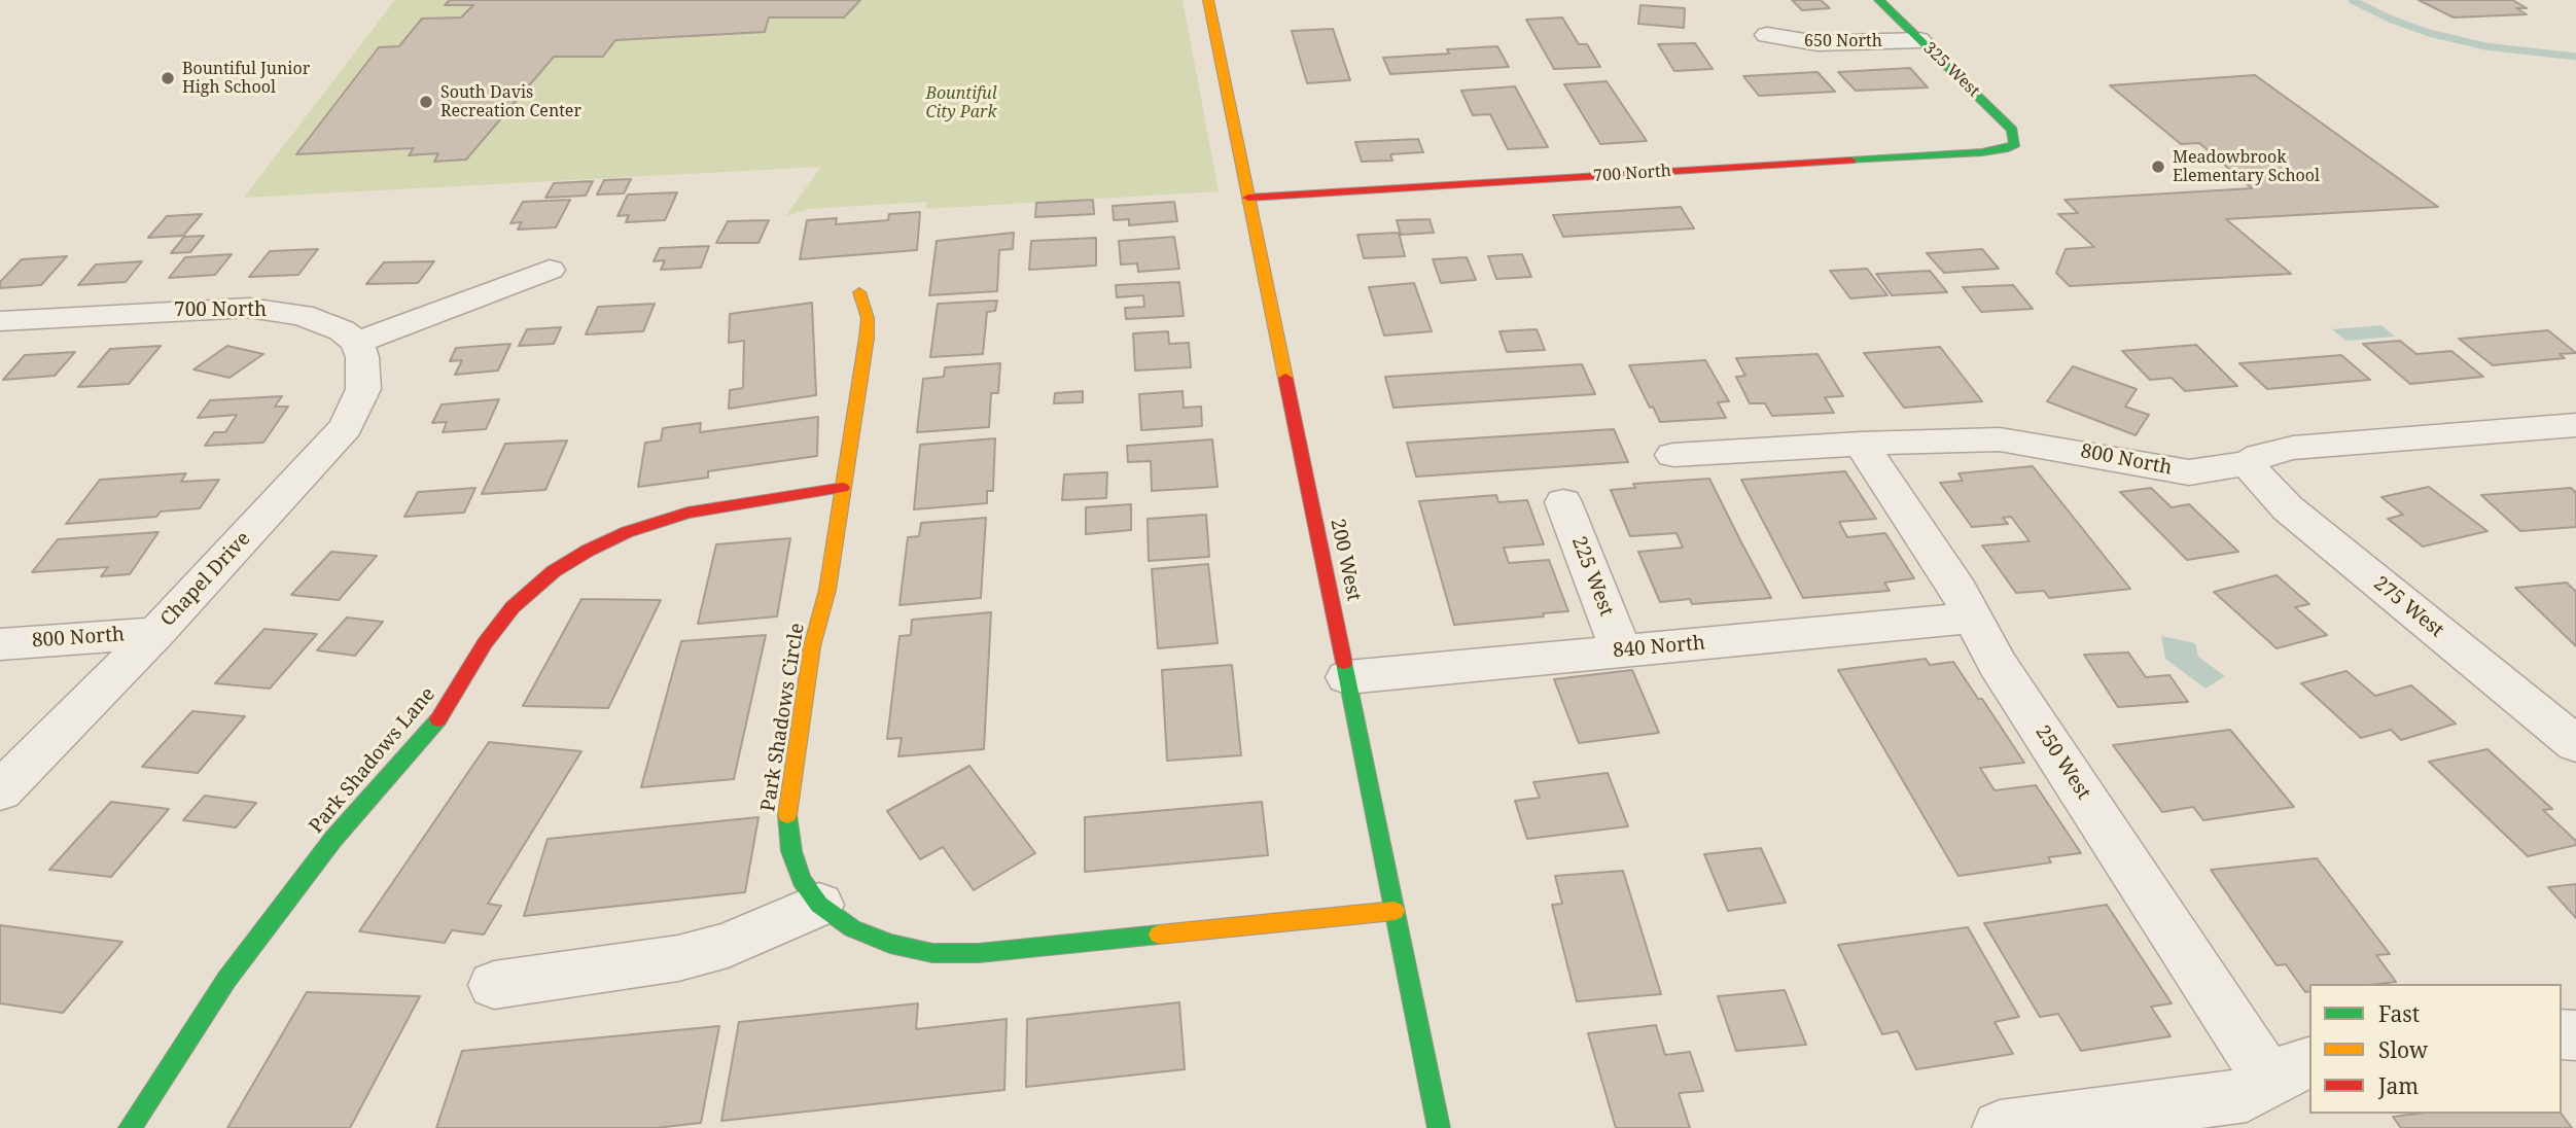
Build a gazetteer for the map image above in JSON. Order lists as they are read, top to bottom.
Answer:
{
  "streets": {
    "street": [
      "650 North",
      "325 West",
      "700 North",
      "800 North",
      "200 West",
      "225 West",
      "Chapel Drive",
      "275 West",
      "840 North",
      "Park Shadows Circle",
      "Park Shadows Lane",
      "250 West"
    ]
  },
  "crossings": [
    ["650 North", "325 West"],
    ["325 West", "700 North"],
    ["700 North", "200 West"],
    ["700 North", "Chapel Drive"],
    ["800 North", "Chapel Drive"],
    ["800 North", "275 West"],
    ["800 North", "250 West"],
    ["200 West", "840 North"],
    ["200 West", "Park Shadows Circle"],
    ["225 West", "840 North"],
    ["840 North", "250 West"],
    ["Park Shadows Circle", "Park Shadows Lane"]
  ],
  "parks": ["Bountiful City Park"],
  "places": ["Bountiful Junior High School", "South Davis Recreation Center", "Meadowbrook Elementary School"],
  "legend": ["Fast", "Slow", "Jam"]
}
